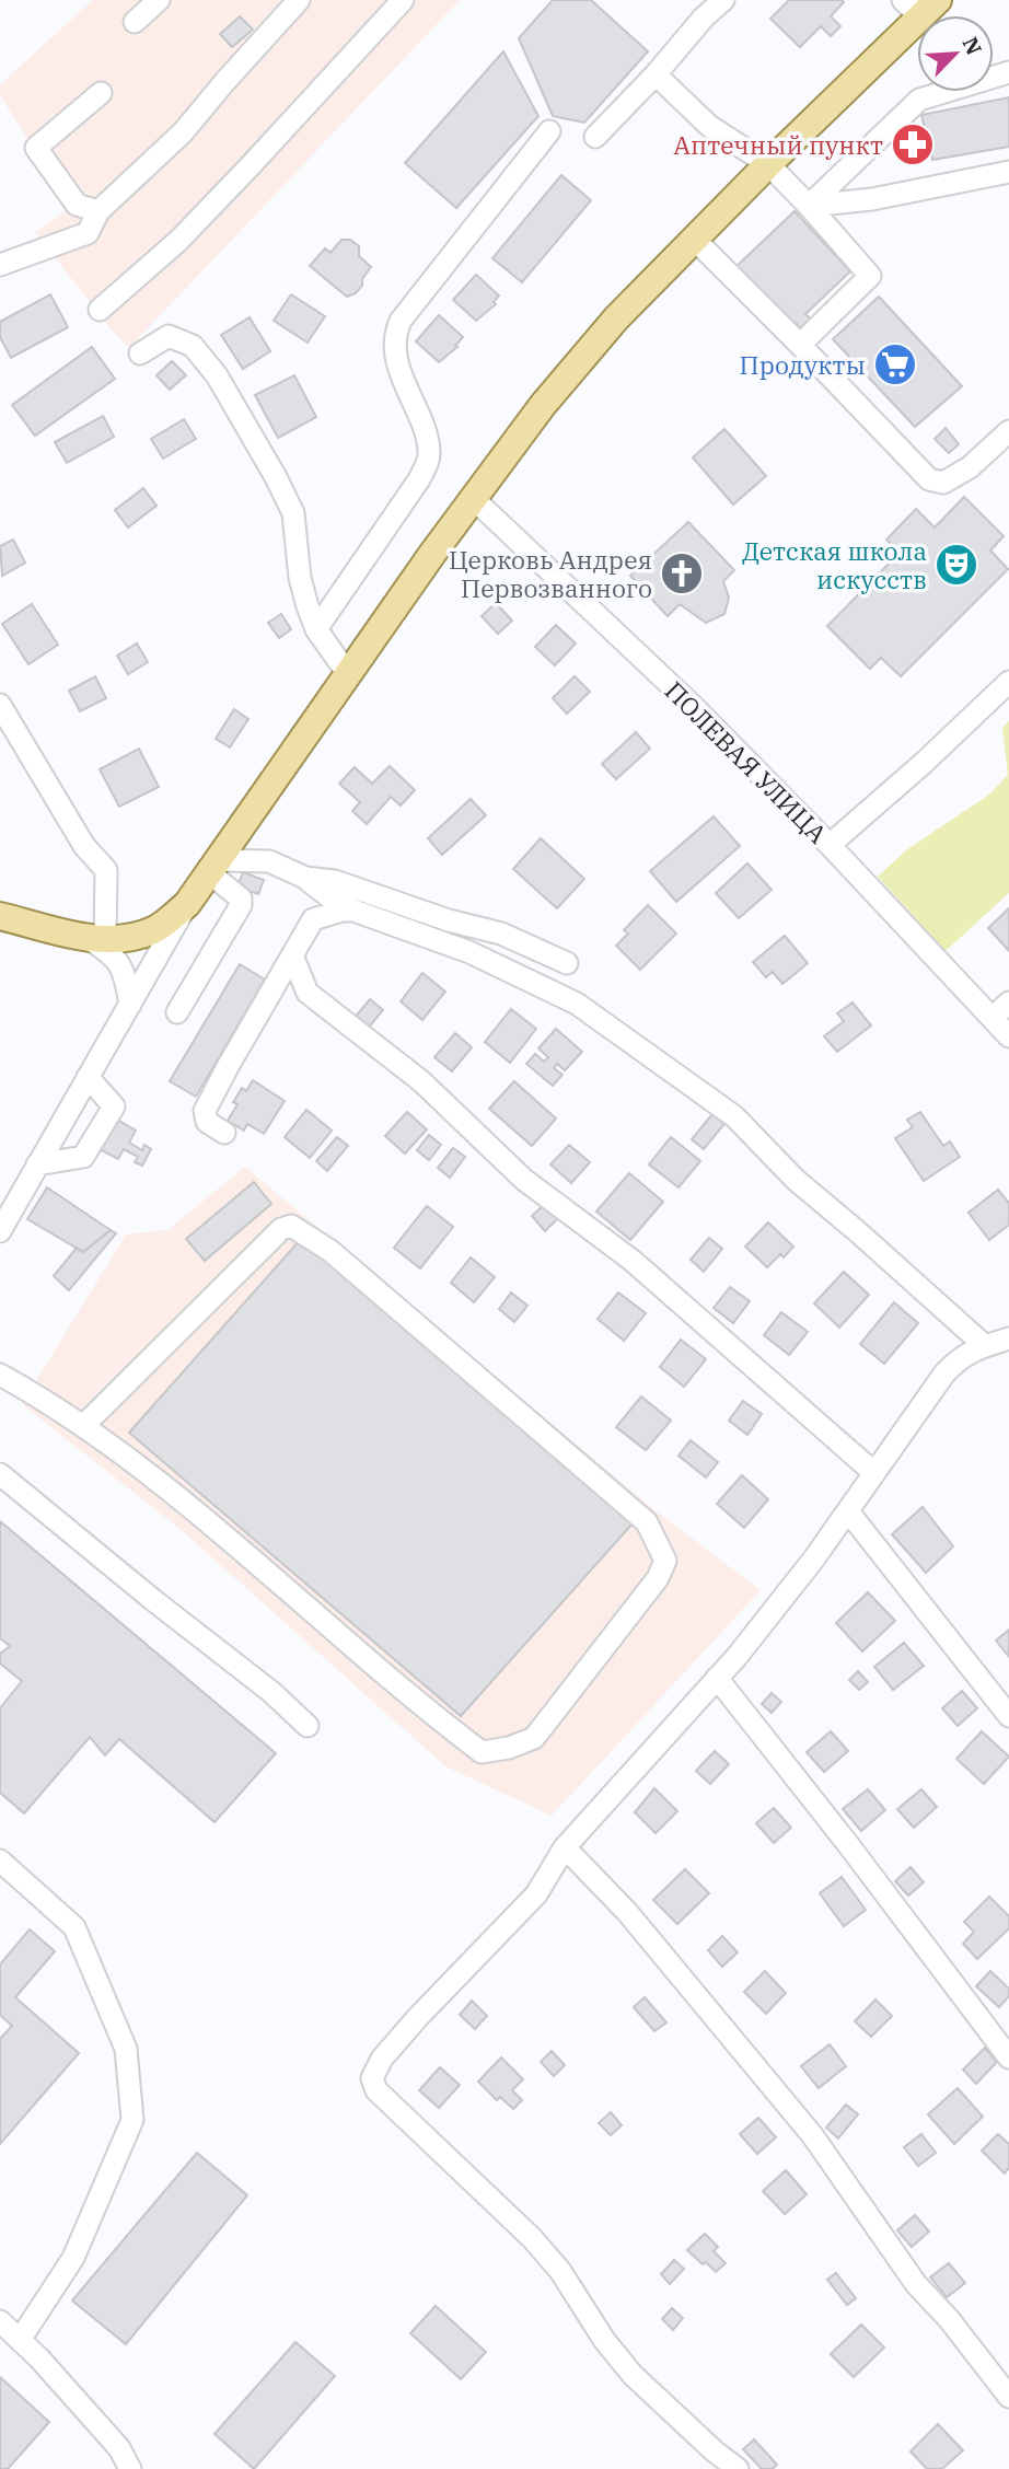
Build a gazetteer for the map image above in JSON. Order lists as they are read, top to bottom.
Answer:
{
  "streets": {
    "street": ["ПОЛЕВАЯ УЛИЦА"]
  },
  "places": {
    "pharmacy": ["Аптечный пункт"],
    "supermarket": ["Продукты"],
    "theatre": ["Детская школа искусств"],
    "church": ["Церковь Андрея Первозванного"]
  },
  "north": "top right"
}
